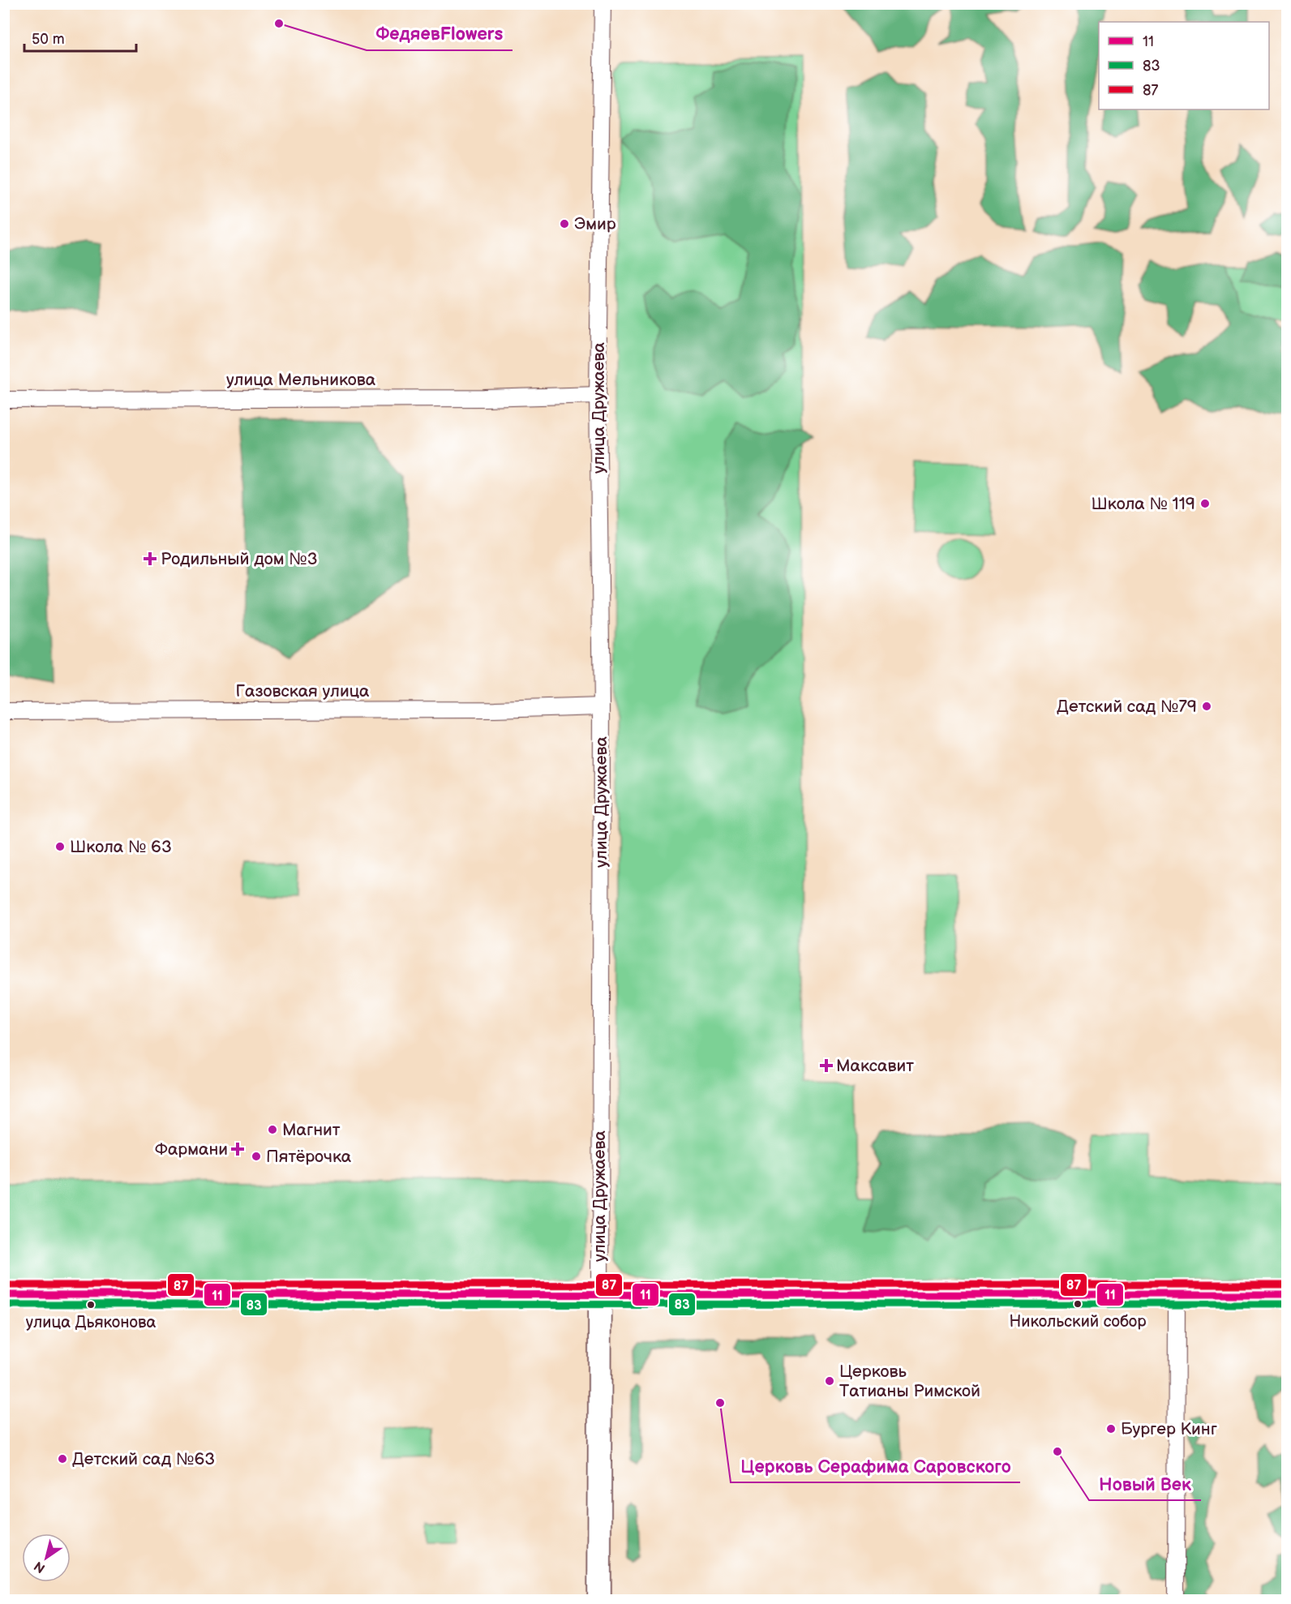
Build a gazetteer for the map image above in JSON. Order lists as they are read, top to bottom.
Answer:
{
  "streets": {
    "main road": ["улица Дружаева"],
    "street": ["улица Мельникова", "Газовская улица"]
  },
  "crossings": [
    ["улица Мельникова", "улица Дружаева"],
    ["улица Дружаева", "Газовская улица"]
  ],
  "places": {
    "other": [
      "ФедяевFlowers",
      "Эмир",
      "Школа № 119",
      "Детский сад №79",
      "Школа № 63",
      "Магнит",
      "Пятёрочка",
      "Никольский собор",
      "улица Дьяконова",
      "Церковь Татианы Римской",
      "Церковь Серафима Саровского",
      "Бургер Кинг",
      "Новый Век",
      "Детский сад №63"
    ],
    "health": ["Родильный дом №3", "Максавит", "Фармани"]
  },
  "lines": ["transit line 87", "transit line 11", "transit line 83"],
  "legend": ["11", "83", "87"],
  "scale_bar": "50 m",
  "north": "bottom left"
}
